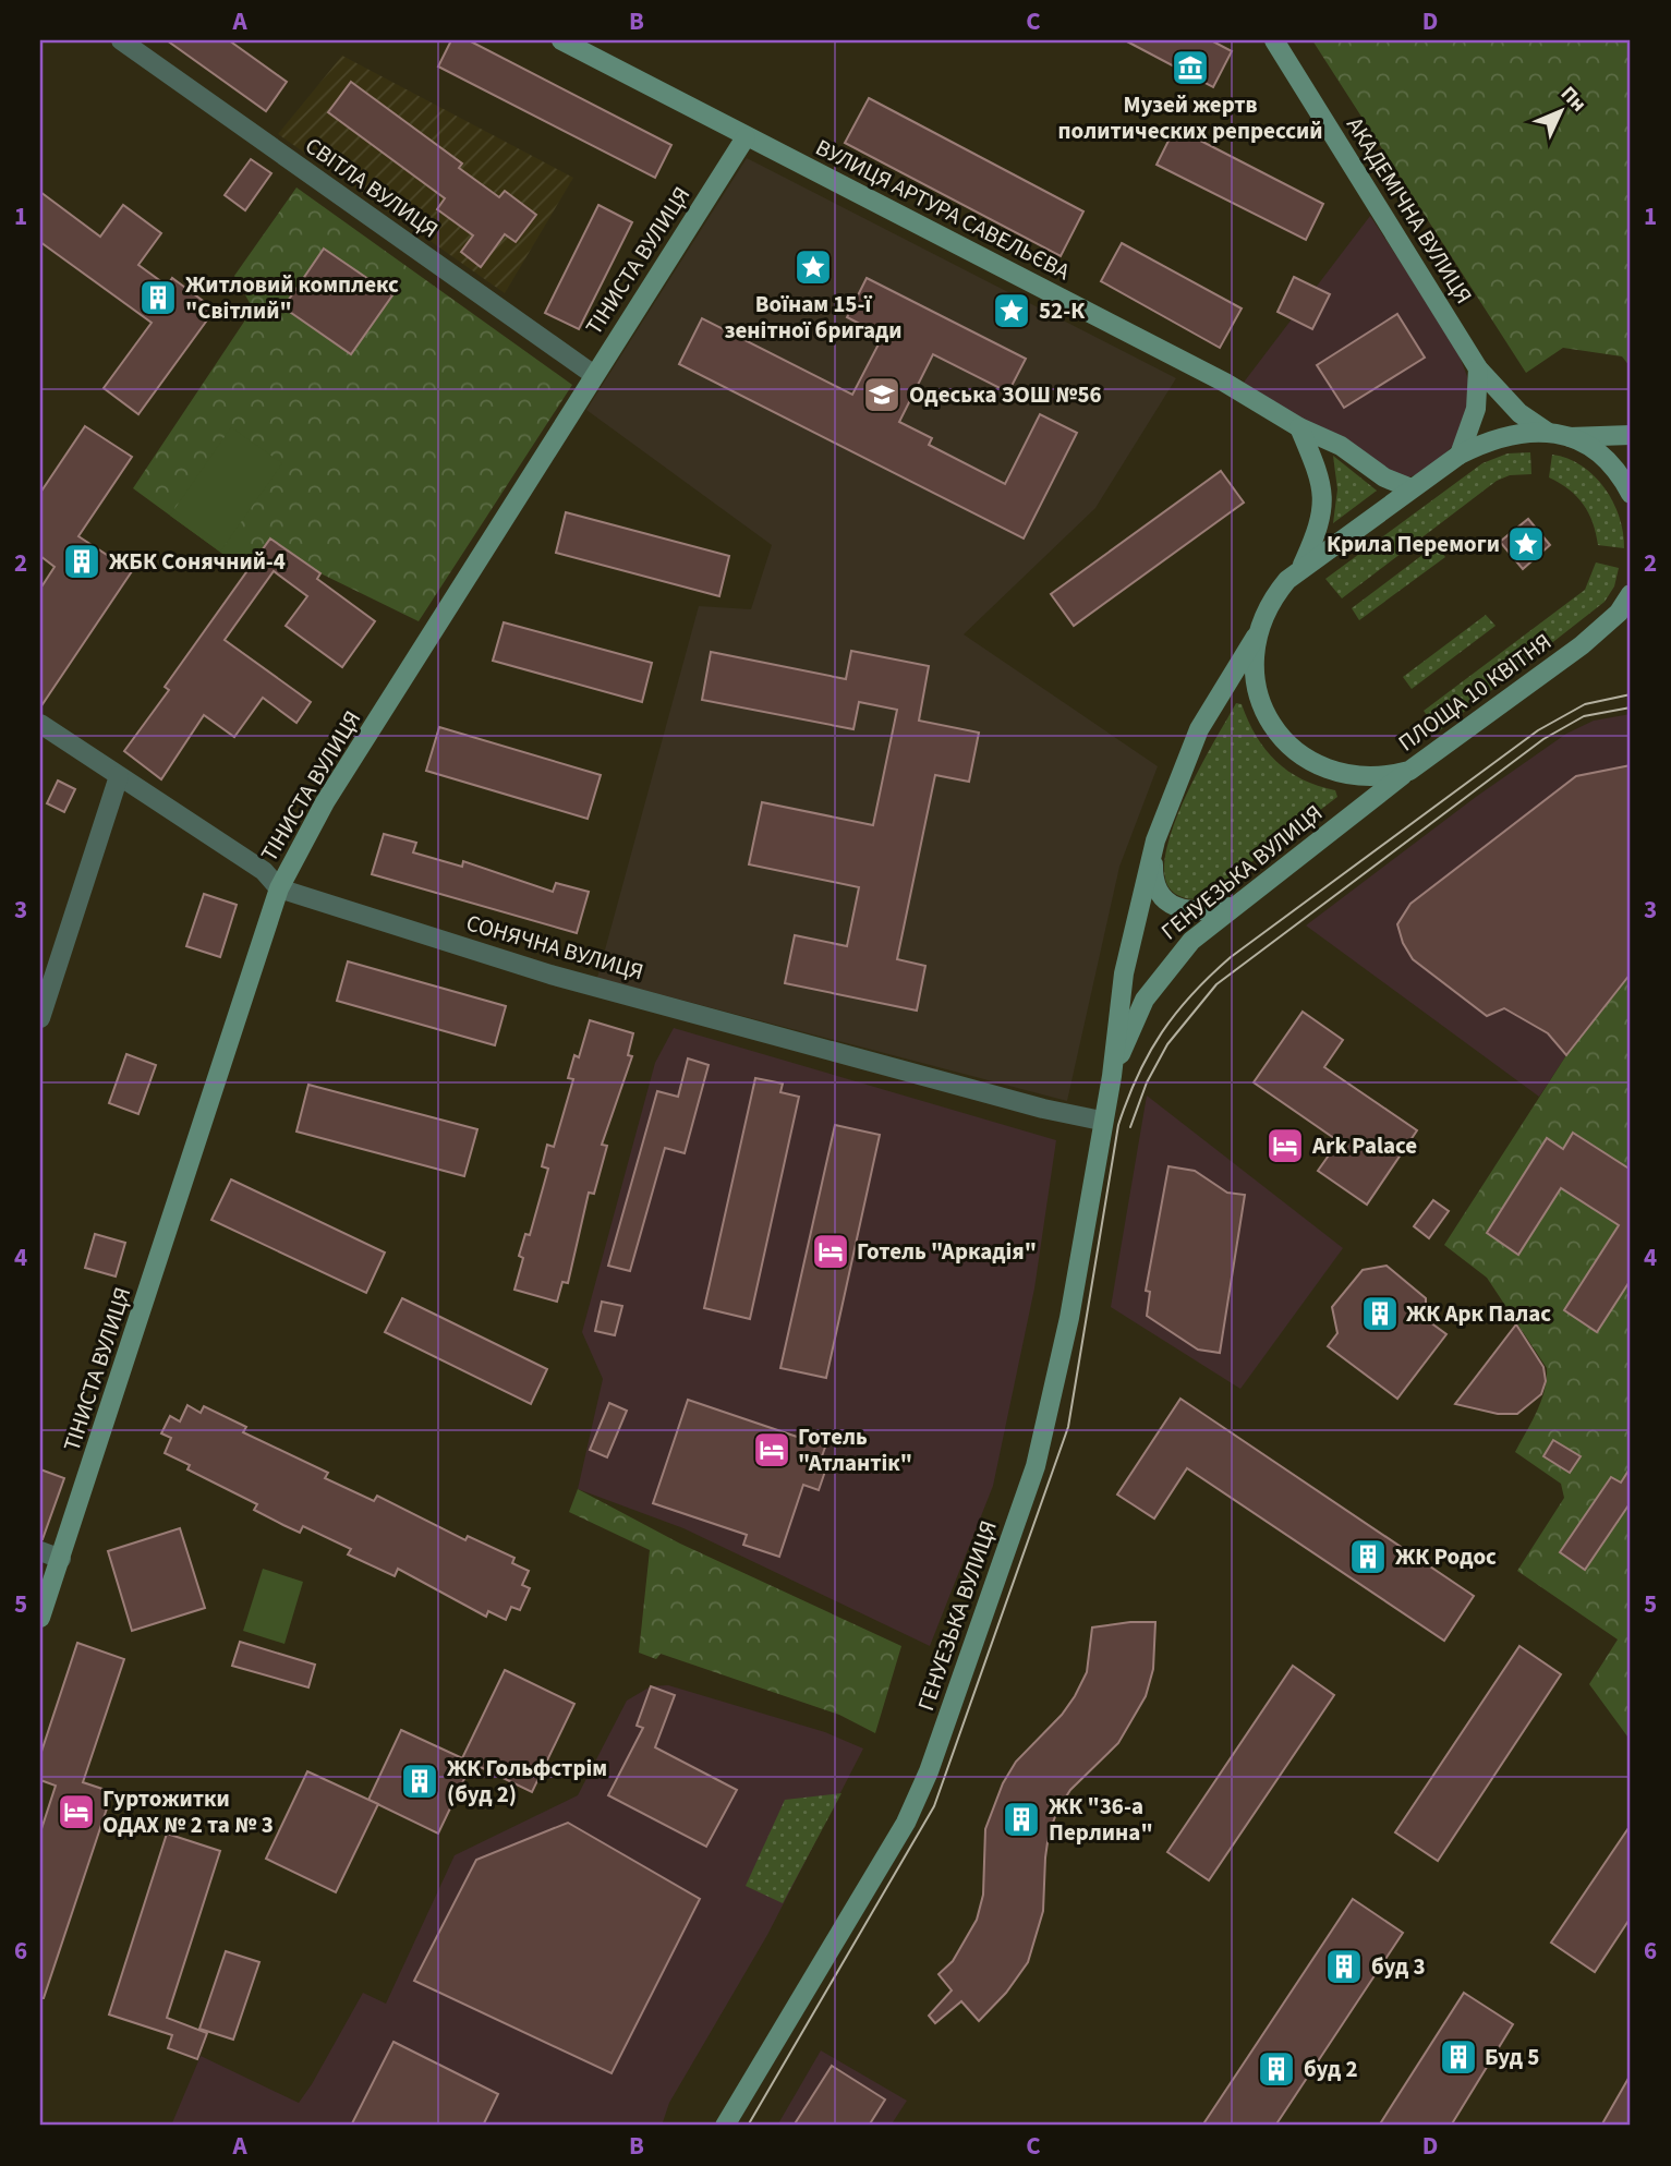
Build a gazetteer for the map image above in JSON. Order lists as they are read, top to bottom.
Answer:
{
  "streets": {
    "main road": [
      "ВУЛИЦЯ АРТУРА САВЕЛЬЄВА",
      "АКАДЕМІЧНА ВУЛИЦЯ",
      "ТІНИСТА ВУЛИЦЯ",
      "ПЛОЩА 10 КВІТНЯ",
      "ГЕНУЕЗЬКА ВУЛИЦЯ"
    ],
    "street": ["СВІТЛА ВУЛИЦЯ", "СОНЯЧНА ВУЛИЦЯ"]
  },
  "crossings": [
    ["СВІТЛА ВУЛИЦЯ", "ТІНИСТА ВУЛИЦЯ"],
    ["ВУЛИЦЯ АРТУРА САВЕЛЬЄВА", "ТІНИСТА ВУЛИЦЯ"],
    ["ВУЛИЦЯ АРТУРА САВЕЛЬЄВА", "ПЛОЩА 10 КВІТНЯ"],
    ["АКАДЕМІЧНА ВУЛИЦЯ", "ПЛОЩА 10 КВІТНЯ"],
    ["ТІНИСТА ВУЛИЦЯ", "СОНЯЧНА ВУЛИЦЯ"],
    ["ПЛОЩА 10 КВІТНЯ", "ГЕНУЕЗЬКА ВУЛИЦЯ"],
    ["ГЕНУЕЗЬКА ВУЛИЦЯ", "СОНЯЧНА ВУЛИЦЯ"]
  ],
  "places": {
    "museum": ["Музей жертв политических репрессий"],
    "place": ["Воїнам 15-ї зенітної бригади", "52-К", "Крила Перемоги"],
    "building": [
      "Житловий комплекс \"Світлий\"",
      "ЖБК Сонячний-4",
      "ЖК Арк Палас",
      "ЖК Родос",
      "ЖК Гольфстрім (буд 2)",
      "ЖК \"36-а Перлина\"",
      "буд 3",
      "Буд 5",
      "буд 2"
    ],
    "school or university": ["Одеська ЗОШ №56"],
    "hotel": [
      "Ark Palace",
      "Готель \"Аркадія\"",
      "Готель \"Атлантік\"",
      "Гуртожитки ОДАХ № 2 та № 3"
    ]
  },
  "north": "top right",
  "grid": {
    "columns": [
      "A",
      "B",
      "C",
      "D"
    ],
    "rows": [
      "1",
      "2",
      "3",
      "4",
      "5",
      "6"
    ]
  }
}
